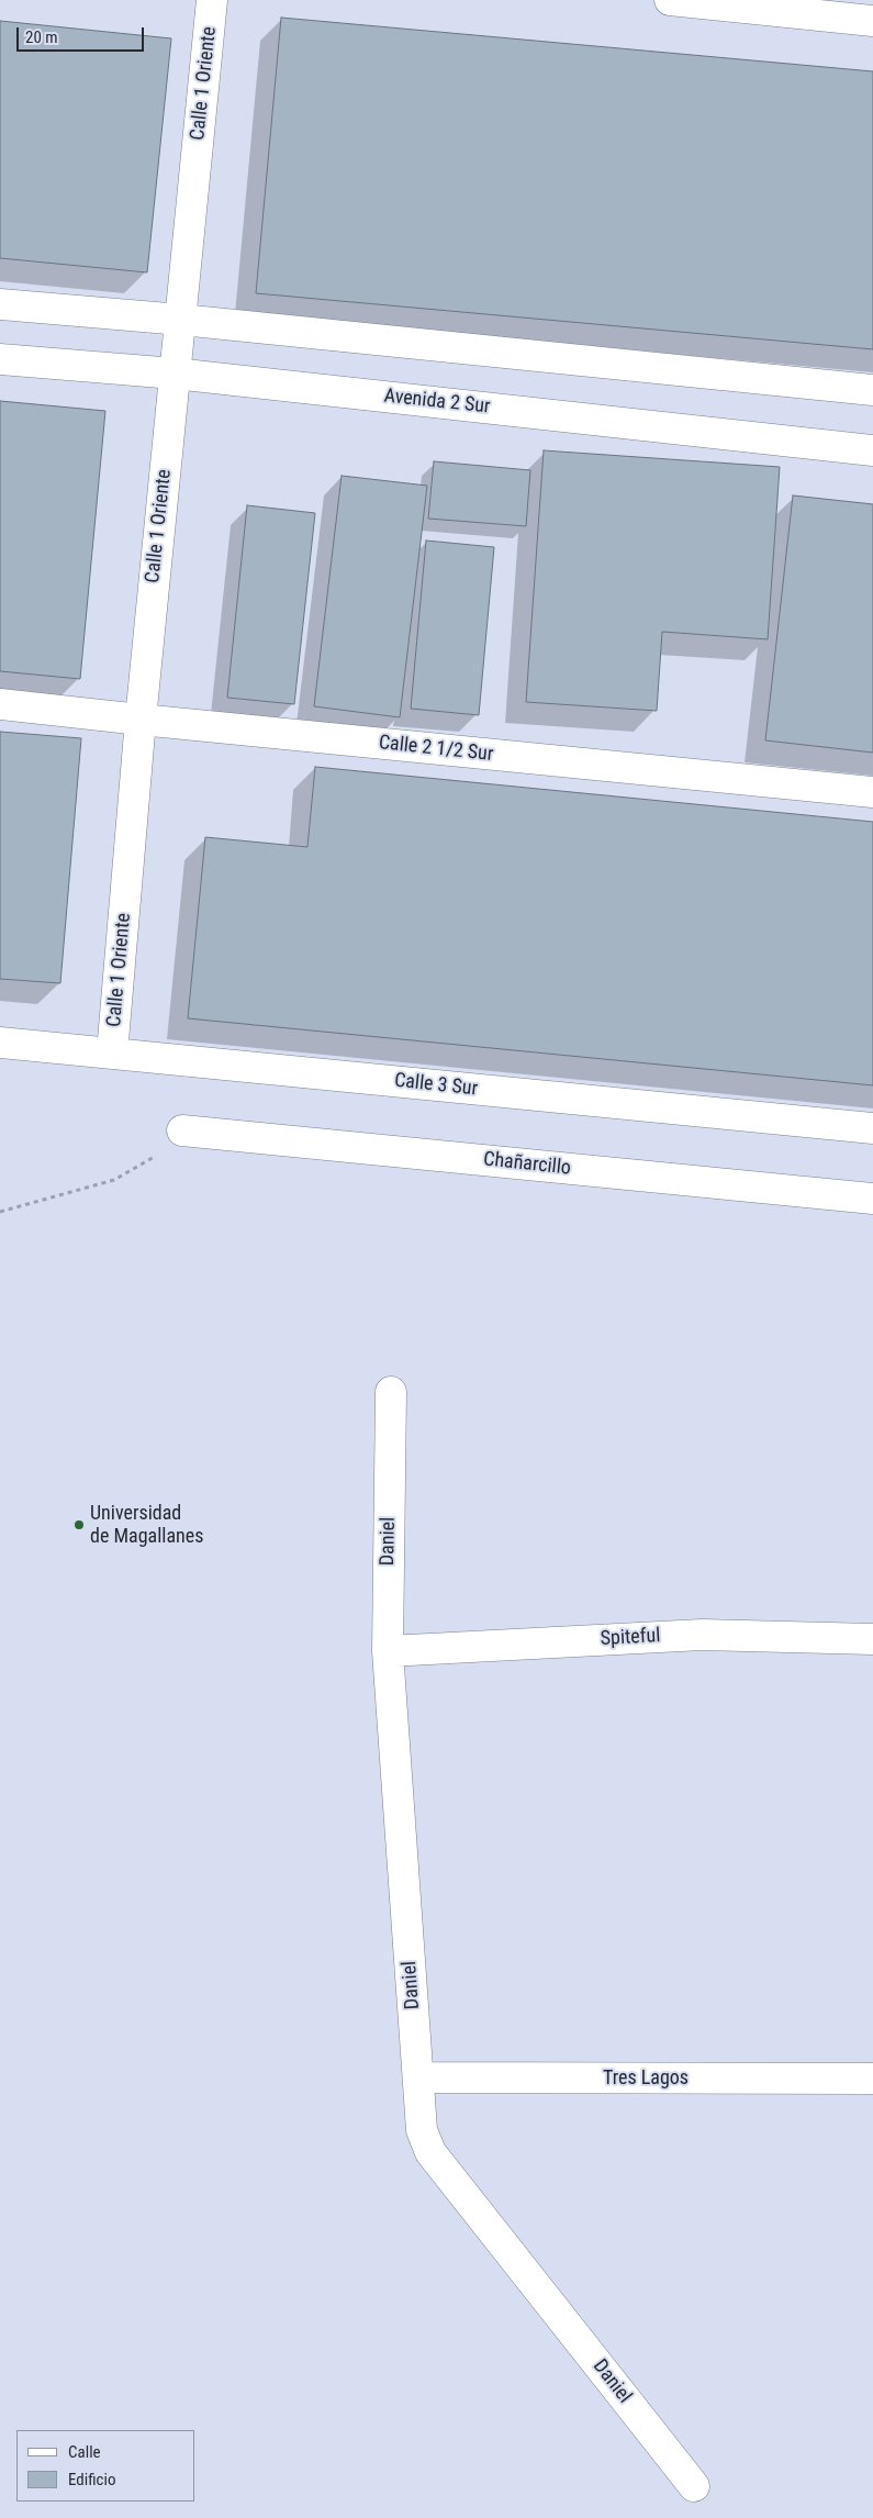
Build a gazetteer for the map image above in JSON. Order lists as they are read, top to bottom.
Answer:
{
  "streets": {
    "street": [
      "Calle 1 Oriente",
      "Avenida 2 Sur",
      "Calle 2 1/2 Sur",
      "Calle 3 Sur",
      "Chañarcillo",
      "Daniel",
      "Spiteful",
      "Tres Lagos"
    ]
  },
  "crossings": [
    ["Calle 1 Oriente", "Avenida 2 Sur"],
    ["Calle 1 Oriente", "Calle 2 1/2 Sur"],
    ["Calle 1 Oriente", "Calle 3 Sur"],
    ["Daniel", "Spiteful"],
    ["Daniel", "Tres Lagos"]
  ],
  "places": ["Universidad de Magallanes"],
  "legend": ["Calle", "Edificio"],
  "scale_bar": "20 m"
}
